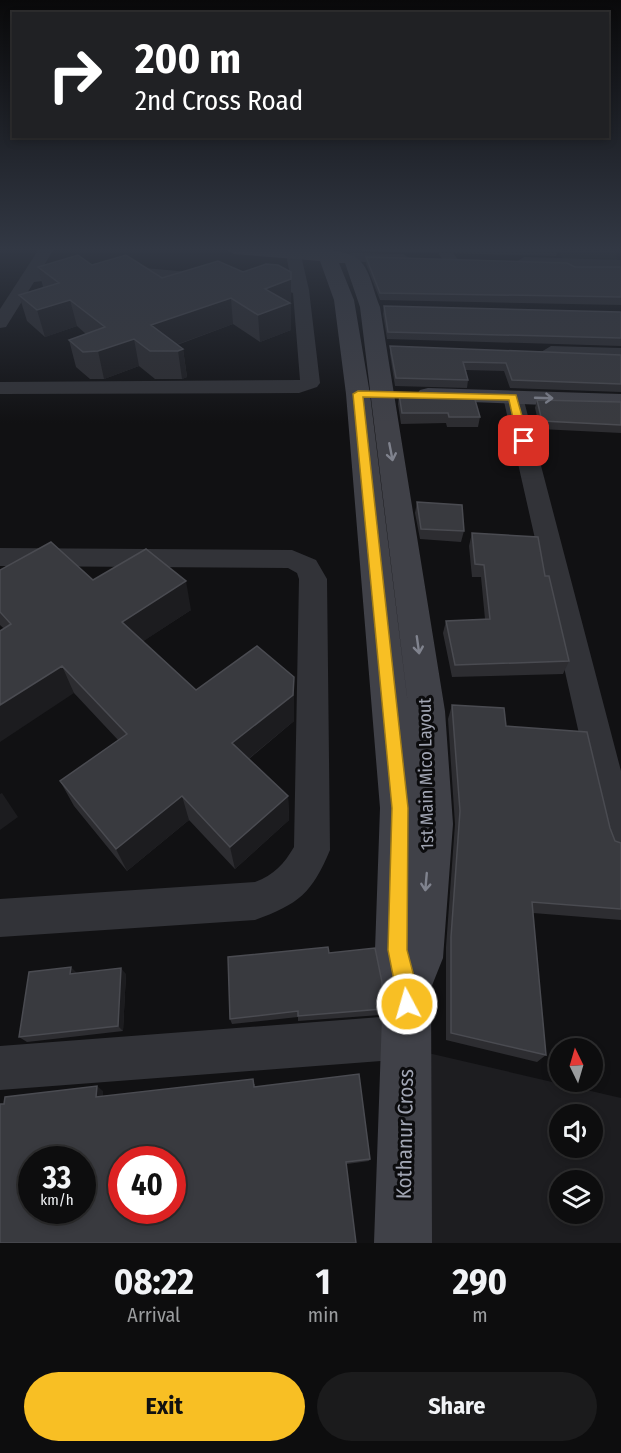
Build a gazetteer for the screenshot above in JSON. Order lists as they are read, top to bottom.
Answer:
{
  "streets": {
    "street": ["1st Main Mico Layout", "Kothanur Cross"]
  },
  "crossings": [
    ["1st Main Mico Layout", "Kothanur Cross"]
  ],
  "north": "top",
  "page": {
    "turn": ["200 m", "2nd Cross Road"],
    "speed": "33 km/h",
    "limit": "40",
    "eta": [
      "08:22",
      "Arrival",
      "1",
      "min",
      "290",
      "m"
    ],
    "buttons": ["Exit", "Share"]
  }
}
